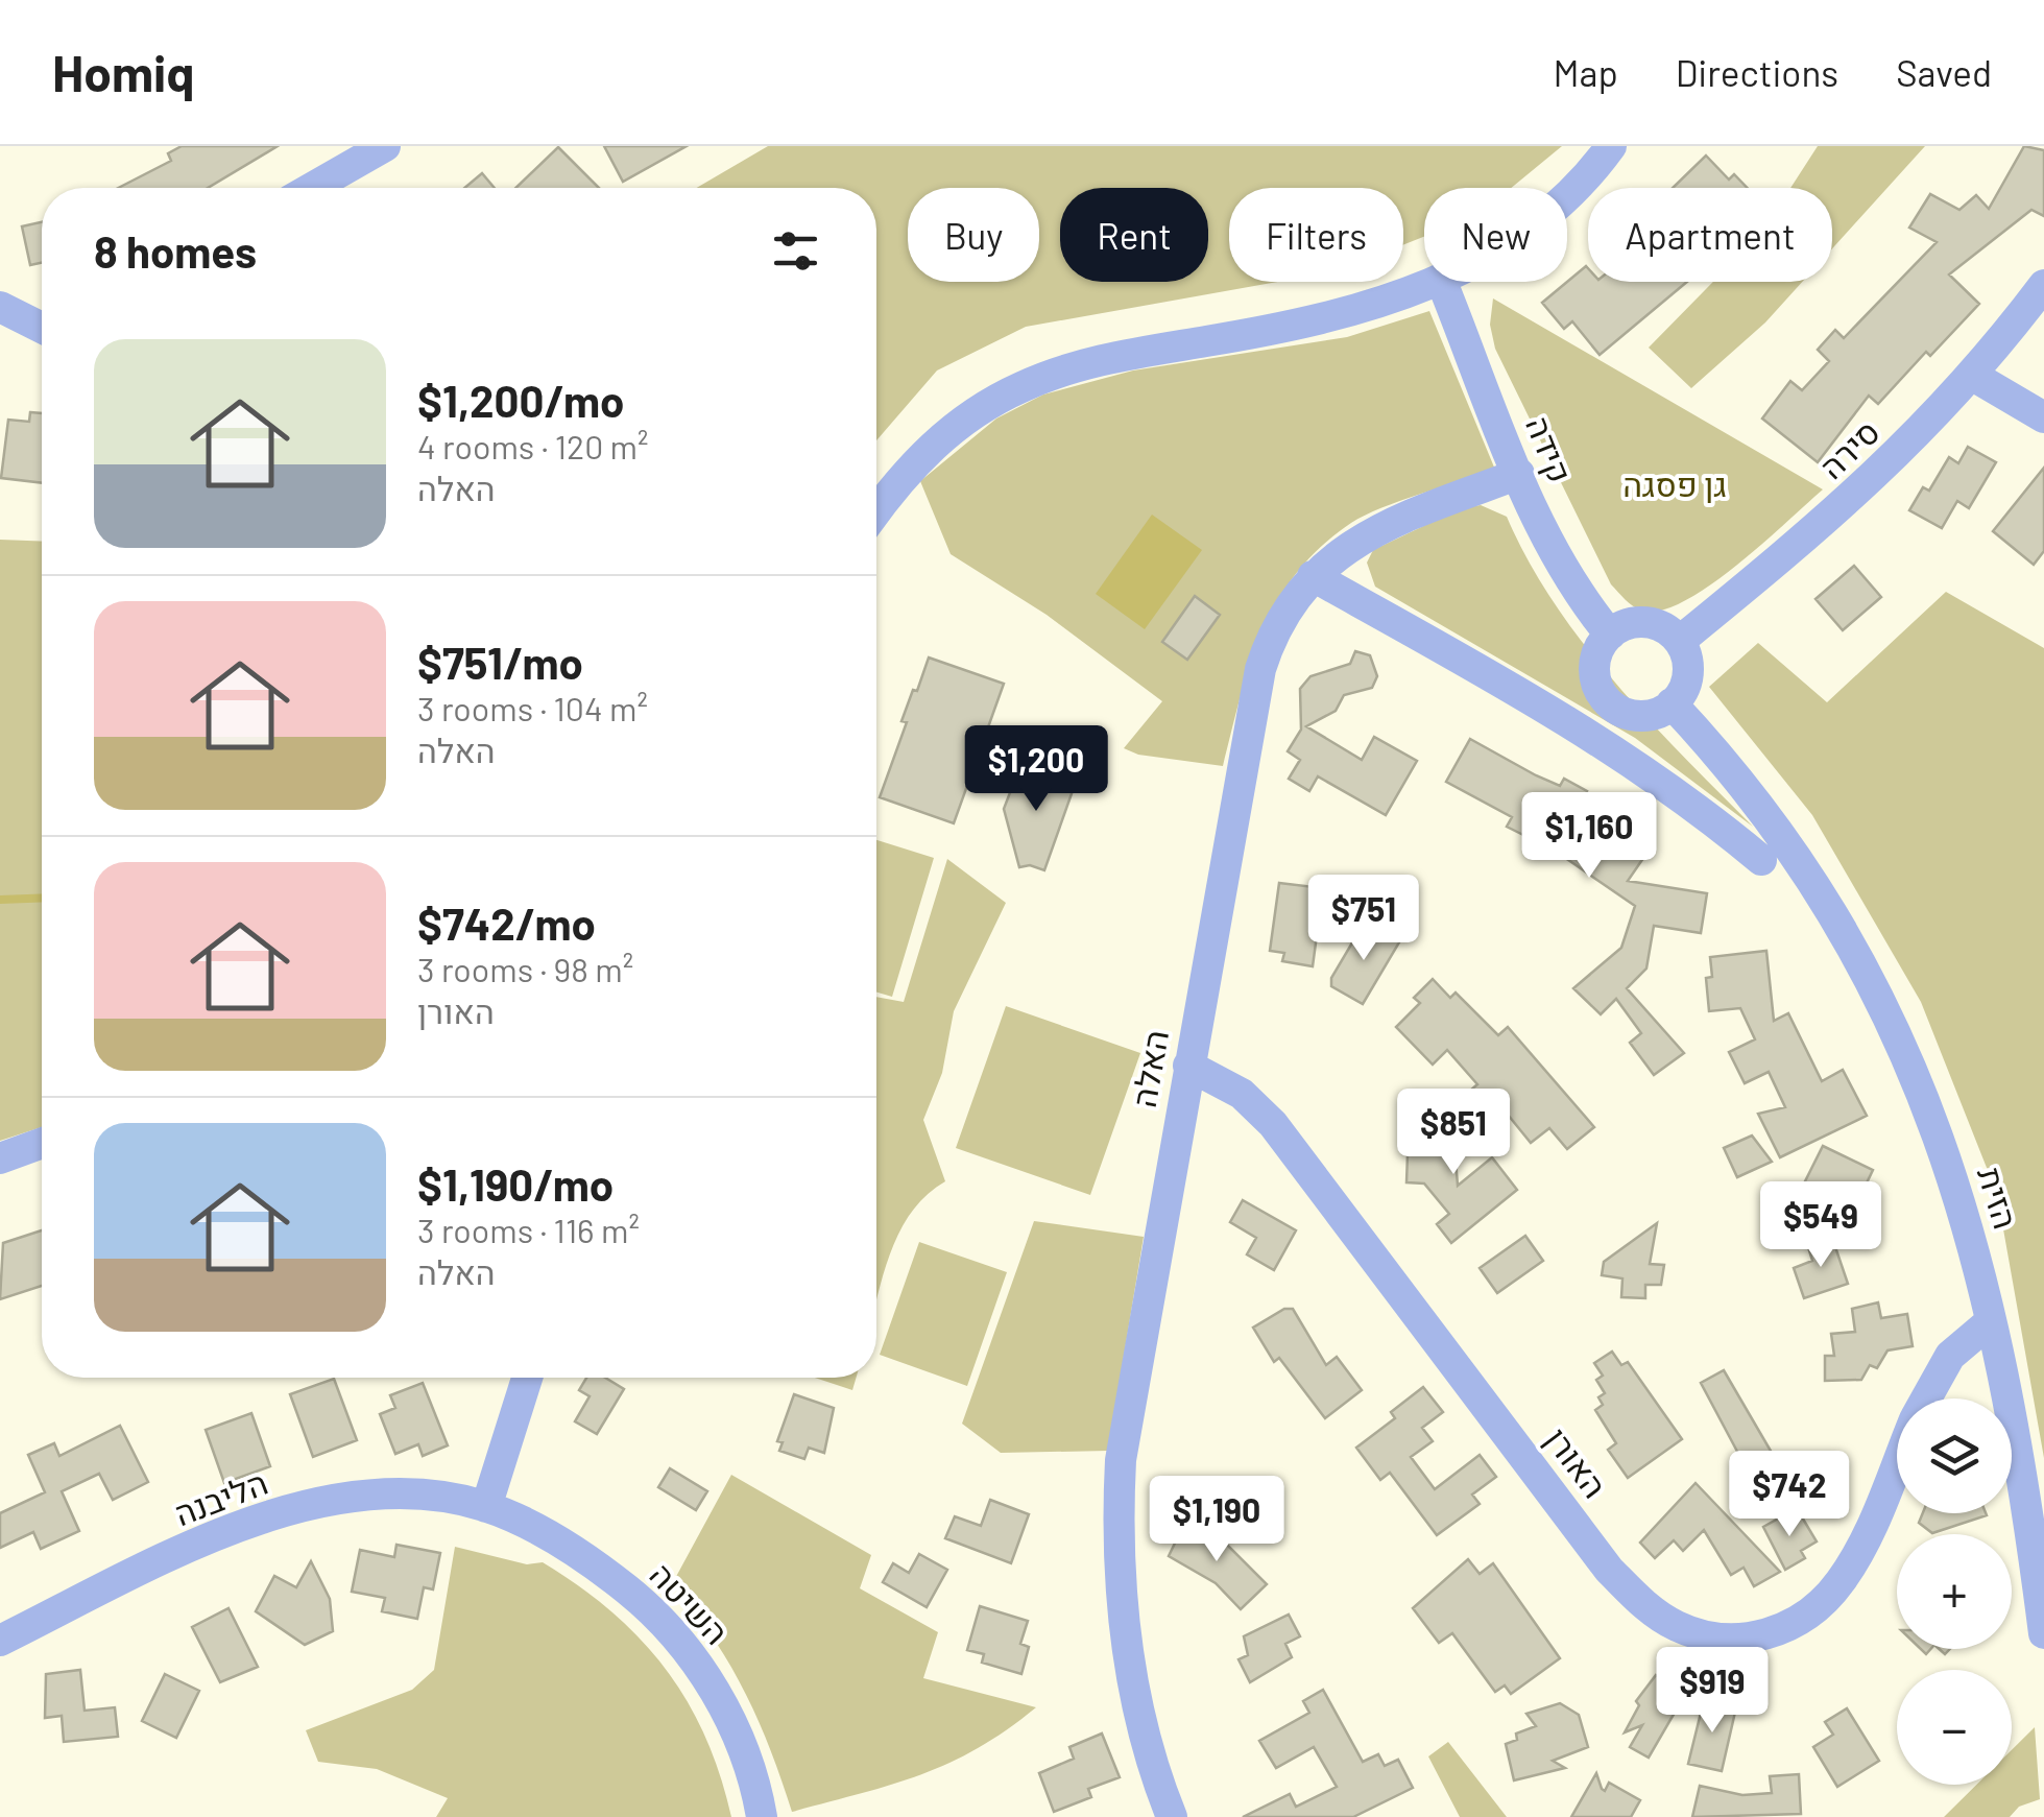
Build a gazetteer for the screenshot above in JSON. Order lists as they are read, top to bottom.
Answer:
{
  "streets": {
    "street": [
      "קידה",
      "סירה",
      "האלה",
      "הזית",
      "האורן",
      "הליבנה",
      "השיטה"
    ]
  },
  "crossings": [
    ["קידה", "סירה"],
    ["קידה", "האלה"],
    ["קידה", "הזית"],
    ["סירה", "הזית"],
    ["האלה", "האורן"],
    ["הזית", "האורן"],
    ["הליבנה", "השיטה"]
  ],
  "parks": ["גן פסגה"],
  "page": {
    "header": "Homiq",
    "nav": ["Map", "Directions", "Saved"],
    "chip": [
      "Buy",
      "Rent",
      "Filters",
      "New",
      "Apartment"
    ],
    "heading": "8 homes",
    "list": [
      {
        "name": "$1,200/mo",
        "note": "4 rooms · 120 m² · האלה"
      },
      {
        "name": "$751/mo",
        "note": "3 rooms · 104 m² · האלה"
      },
      {
        "name": "$742/mo",
        "note": "3 rooms · 98 m² · האורן"
      },
      {
        "name": "$1,190/mo",
        "note": "3 rooms · 116 m² · האלה"
      }
    ],
    "price": [
      "$1,200",
      "$1,160",
      "$751",
      "$851",
      "$549",
      "$742",
      "$1,190",
      "$919"
    ],
    "map_buttons": ["+", "−"]
  }
}
